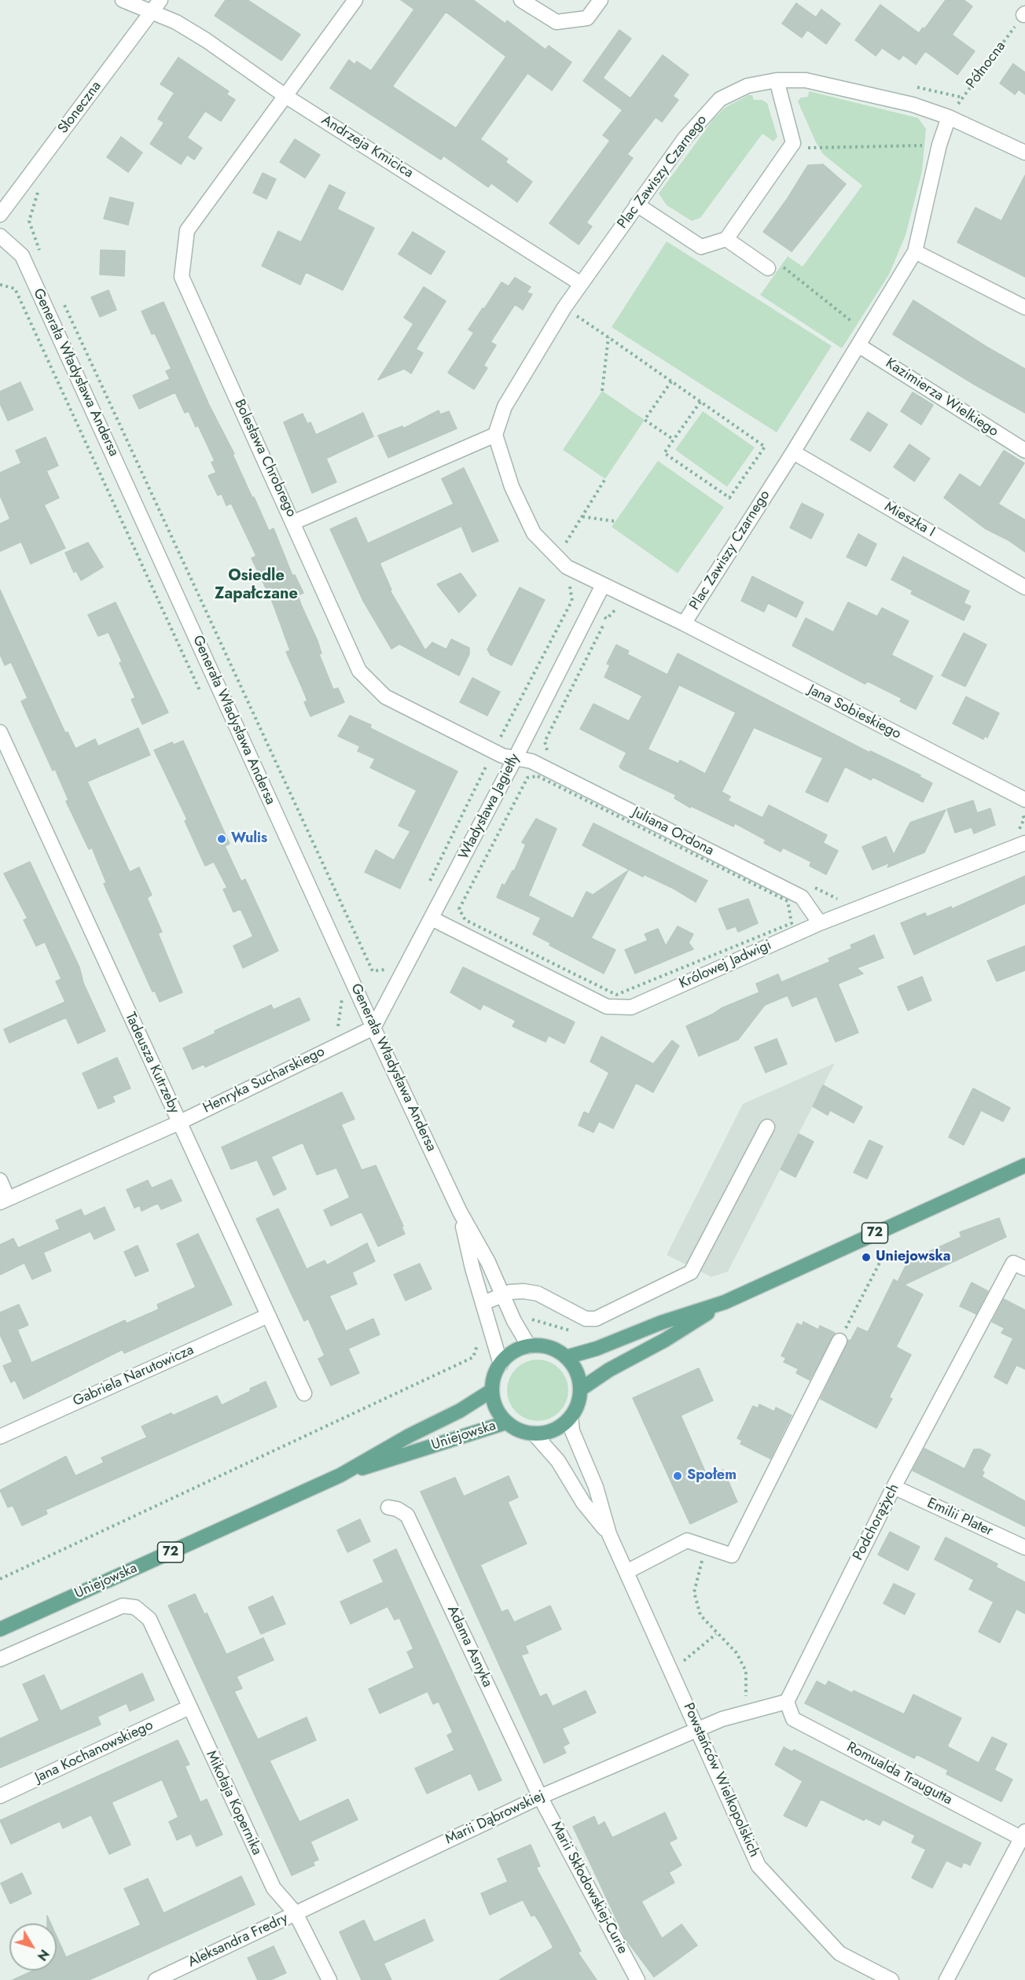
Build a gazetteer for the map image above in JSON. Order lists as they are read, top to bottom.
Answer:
{
  "streets": {
    "main road": ["72", "Uniejowska"],
    "street": [
      "Słoneczna",
      "Andrzeja Kmicica",
      "Plac Zawiszy Czarnego",
      "Generała Władysława Andersa",
      "Kazimierza Wielkiego",
      "Bolesława Chrobrego",
      "Mieszka I",
      "Jana Sobieskiego",
      "Władysława Jagiełły",
      "Juliana Ordona",
      "Królowej Jadwigi",
      "Tadeusza Kutrzeby",
      "Henryka Sucharskiego",
      "Gabriela Narutowicza",
      "Emilii Plater",
      "Podchorążych",
      "Adama Asnyka",
      "Jana Kochanowskiego",
      "Romualda Traugutta",
      "Powstańców Wielkopolskich",
      "Mikołaja Kopernika",
      "Marii Dąbrowskiej",
      "Marii Skłodowskiej-Curie",
      "Aleksandra Fredry"
    ],
    "path": ["Północna"]
  },
  "crossings": [
    ["Północna", "Plac Zawiszy Czarnego"],
    ["Słoneczna", "Andrzeja Kmicica"],
    ["Andrzeja Kmicica", "Plac Zawiszy Czarnego"],
    ["Andrzeja Kmicica", "Bolesława Chrobrego"],
    ["Plac Zawiszy Czarnego", "Kazimierza Wielkiego"],
    ["Plac Zawiszy Czarnego", "Mieszka I"],
    ["Plac Zawiszy Czarnego", "Jana Sobieskiego"],
    ["Plac Zawiszy Czarnego", "Władysława Jagiełły"],
    ["Generała Władysława Andersa", "Władysława Jagiełły"],
    ["Generała Władysława Andersa", "Henryka Sucharskiego"],
    ["Generała Władysława Andersa", "72"],
    ["Generała Władysława Andersa", "Uniejowska"],
    ["Generała Władysława Andersa", "Powstańców Wielkopolskich"],
    ["Bolesława Chrobrego", "Władysława Jagiełły"],
    ["Bolesława Chrobrego", "Juliana Ordona"],
    ["Władysława Jagiełły", "Juliana Ordona"],
    ["Władysława Jagiełły", "Królowej Jadwigi"],
    ["Władysława Jagiełły", "Henryka Sucharskiego"],
    ["Juliana Ordona", "Królowej Jadwigi"],
    ["Tadeusza Kutrzeby", "Henryka Sucharskiego"],
    ["Tadeusza Kutrzeby", "Gabriela Narutowicza"],
    ["72", "Uniejowska"],
    ["72", "Powstańców Wielkopolskich"],
    ["Uniejowska", "Powstańców Wielkopolskich"],
    ["Emilii Plater", "Podchorążych"],
    ["Podchorążych", "Romualda Traugutta"],
    ["Adama Asnyka", "Marii Dąbrowskiej"],
    ["Adama Asnyka", "Marii Skłodowskiej-Curie"],
    ["Jana Kochanowskiego", "Mikołaja Kopernika"],
    ["Powstańców Wielkopolskich", "Marii Dąbrowskiej"],
    ["Mikołaja Kopernika", "Marii Dąbrowskiej"],
    ["Mikołaja Kopernika", "Aleksandra Fredry"],
    ["Marii Dąbrowskiej", "Marii Skłodowskiej-Curie"],
    ["Marii Dąbrowskiej", "Aleksandra Fredry"]
  ],
  "districts": ["Osiedle Zapałczane"],
  "places": ["Wulis", "Uniejowska", "Społem"],
  "north": "bottom right"
}
